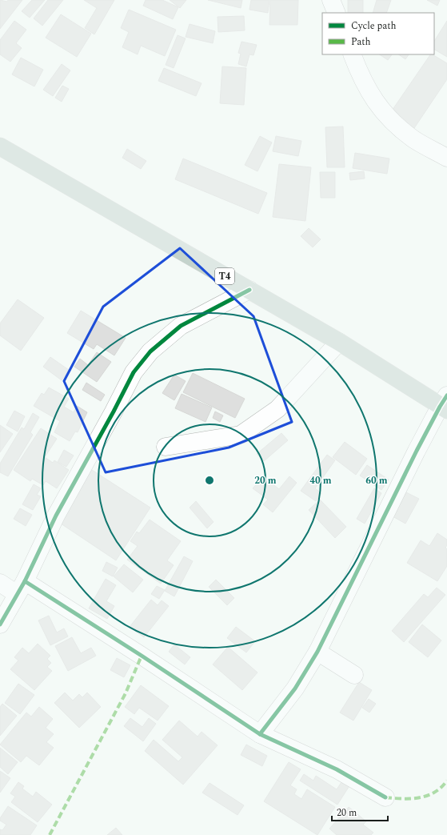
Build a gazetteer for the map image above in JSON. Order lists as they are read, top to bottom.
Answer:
{
  "streets": {
    "highway": ["T4"]
  },
  "legend": ["Cycle path", "Path"],
  "scale_bar": "20 m",
  "rings": ["20 m", "40 m", "60 m"]
}
